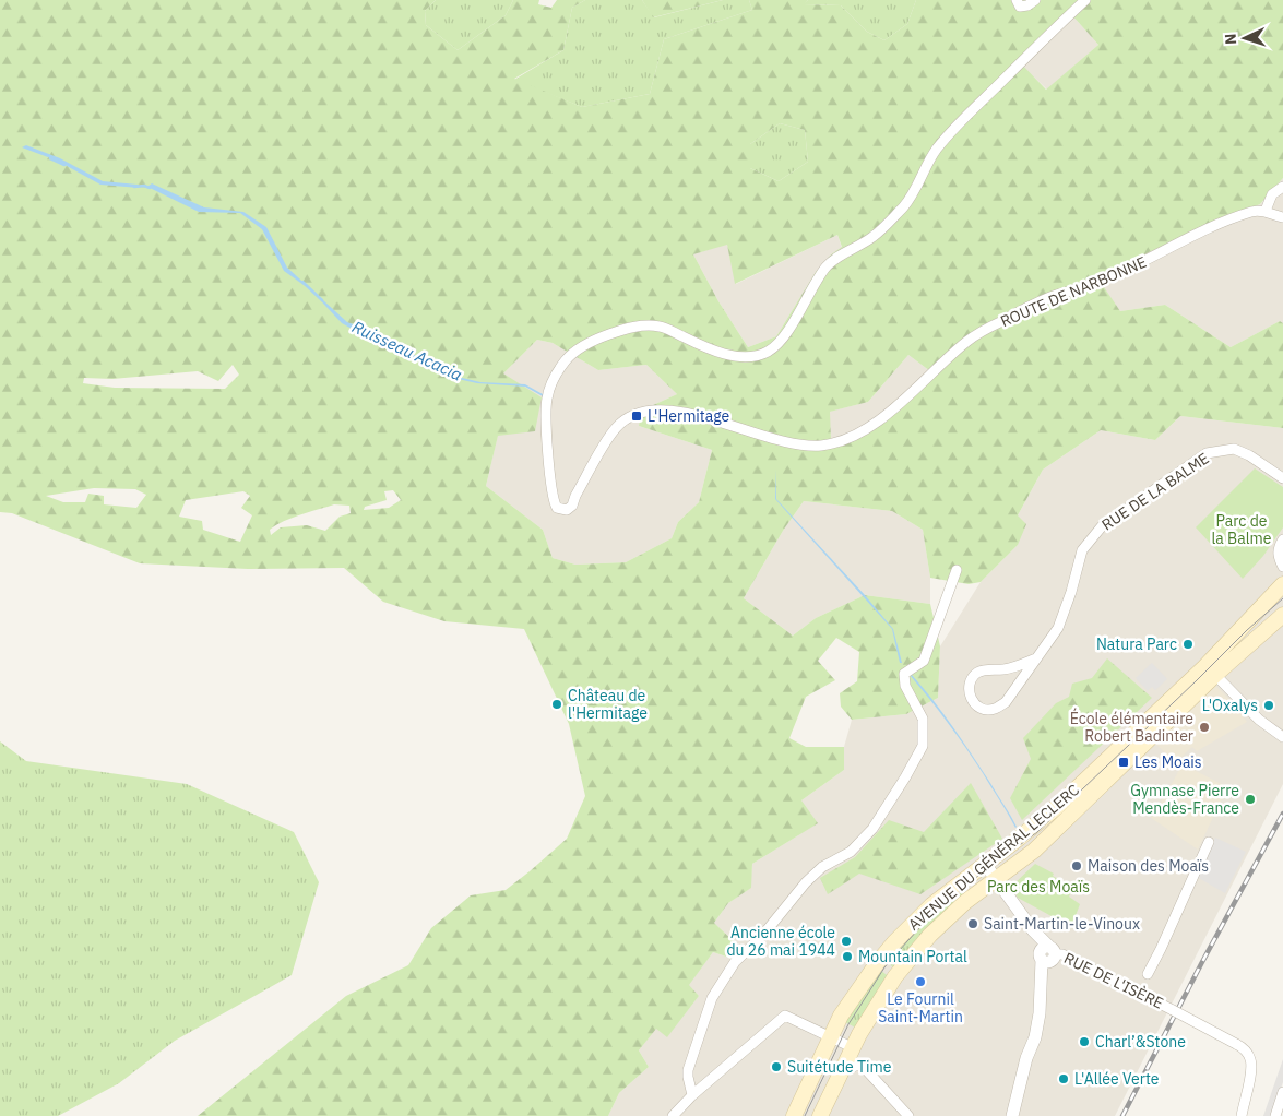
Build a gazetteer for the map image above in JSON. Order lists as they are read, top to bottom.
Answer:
{
  "streets": {
    "main road": ["AVENUE DU GÉNÉRAL LECLERC"],
    "street": ["ROUTE DE NARBONNE", "RUE DE LA BALME", "RUE DE L'ISÈRE"]
  },
  "water": ["Ruisseau Acacia"],
  "parks": ["Parc de la Balme", "Parc des Moaïs"],
  "places": {
    "transit": ["L'Hermitage", "Les Moais"],
    "other": [
      "Natura Parc",
      "Château de l'Hermitage",
      "L'Oxalys",
      "École élémentaire Robert Badinter",
      "Gymnase Pierre Mendès-France",
      "Maison des Moaïs",
      "Saint-Martin-le-Vinoux",
      "Ancienne école du 26 mai 1944",
      "Mountain Portal",
      "Le Fournil Saint-Martin",
      "Charl’&Stone",
      "Suitétude Time",
      "L'Allée Verte"
    ]
  },
  "north": "left"
}
